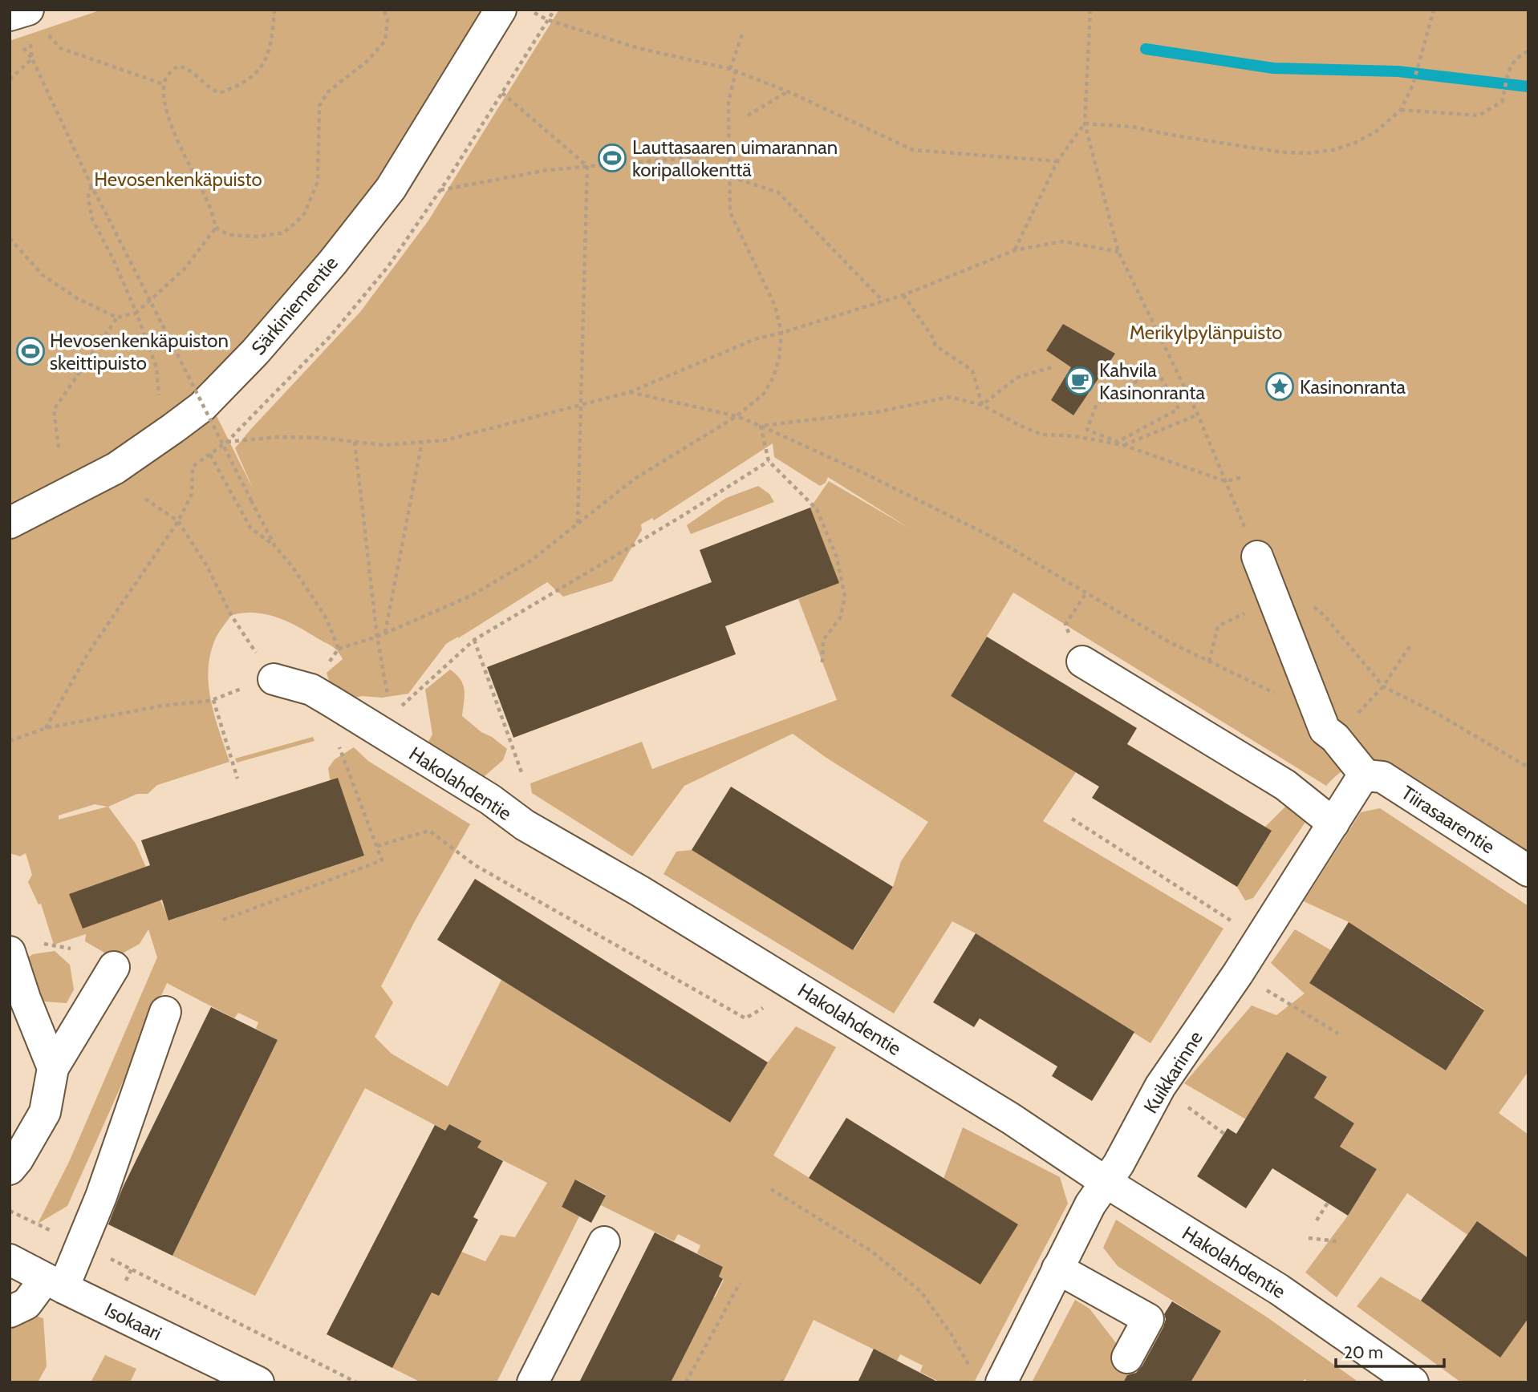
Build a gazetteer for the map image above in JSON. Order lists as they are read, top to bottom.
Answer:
{
  "streets": {
    "street": [
      "Särkiniementie",
      "Hakolahdentie",
      "Tiirasaarentie",
      "Kuikkarinne",
      "Isokaari"
    ]
  },
  "crossings": [
    ["Hakolahdentie", "Kuikkarinne"],
    ["Tiirasaarentie", "Kuikkarinne"]
  ],
  "parks": ["Hevosenkenkäpuisto", "Merikylpylänpuisto"],
  "places": {
    "sports": ["Lauttasaaren uimarannan koripallokenttä", "Hevosenkenkäpuiston skeittipuisto"],
    "cafe": ["Kahvila Kasinonranta"],
    "place": ["Kasinonranta"]
  },
  "scale_bar": "20 m"
}
